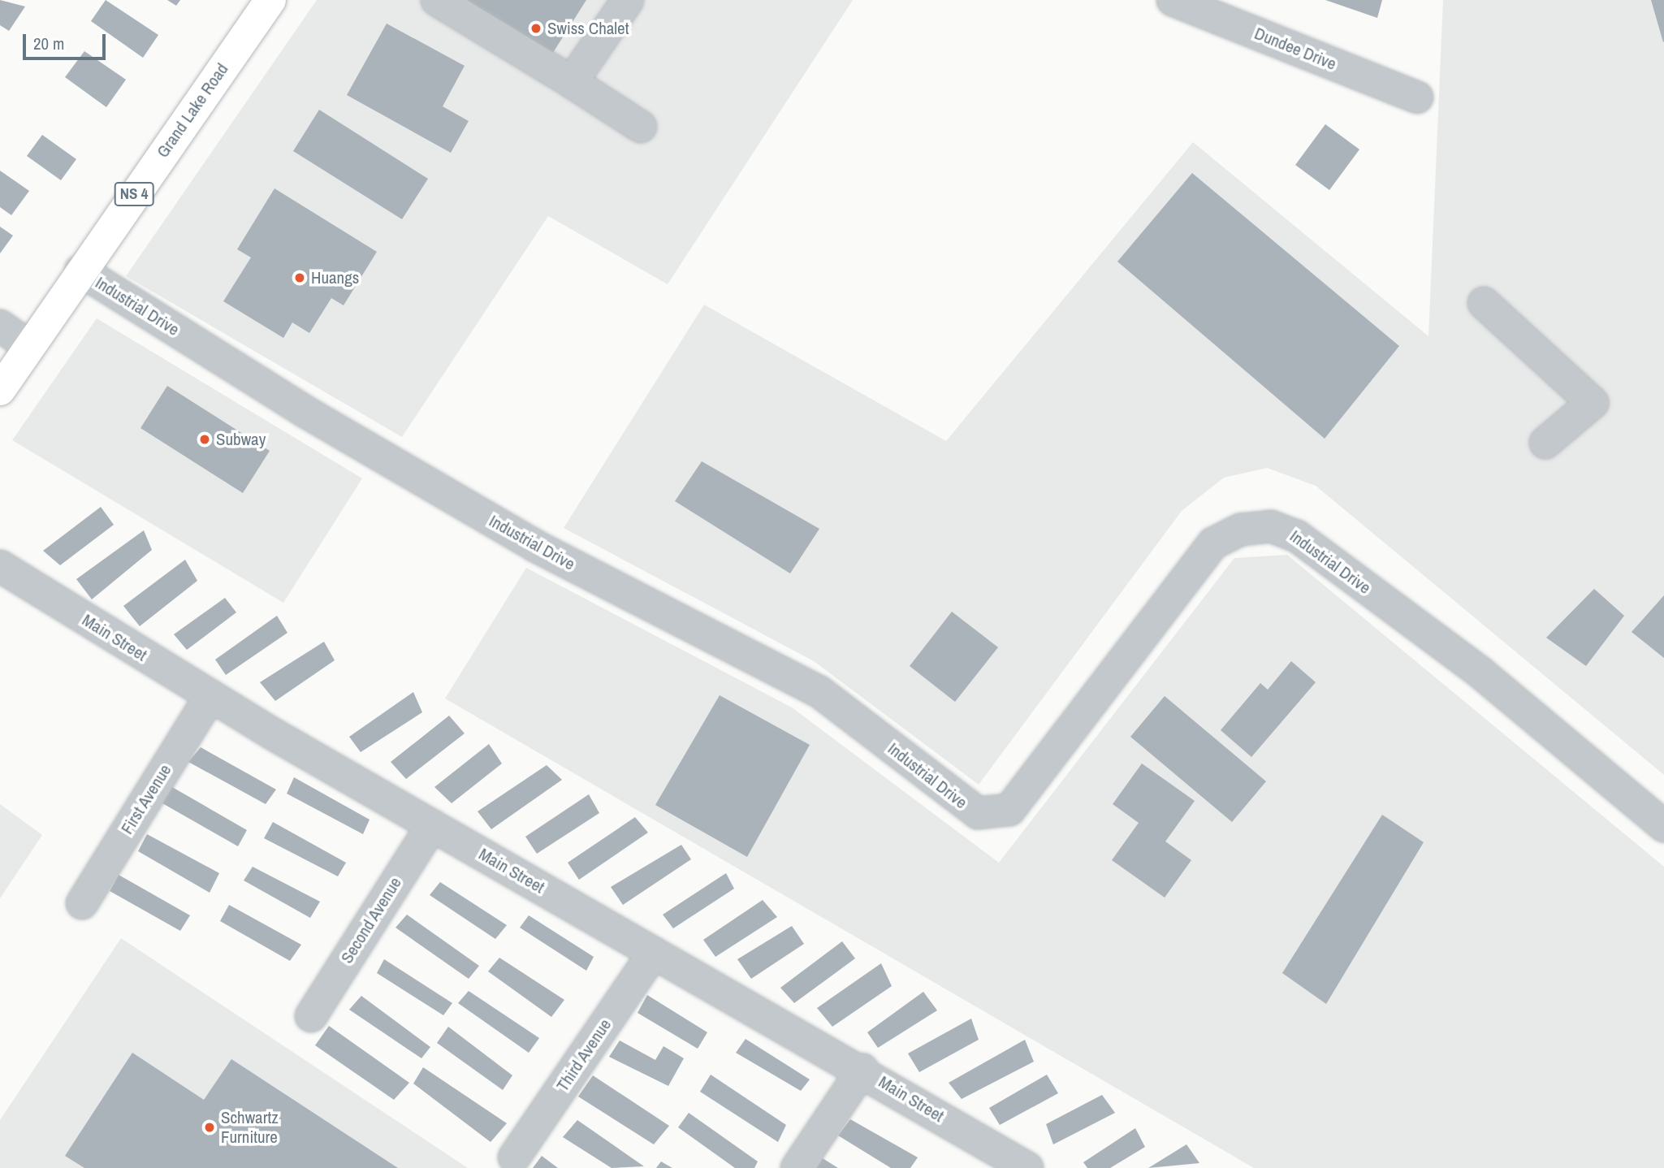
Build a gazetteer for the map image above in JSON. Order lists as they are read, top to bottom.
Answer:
{
  "streets": {
    "main road": ["Grand Lake Road", "NS 4"],
    "street": [
      "Dundee Drive",
      "Industrial Drive",
      "Main Street",
      "First Avenue",
      "Second Avenue",
      "Third Avenue"
    ]
  },
  "crossings": [
    ["Grand Lake Road", "Industrial Drive"],
    ["Main Street", "First Avenue"],
    ["Main Street", "Second Avenue"],
    ["Main Street", "Third Avenue"]
  ],
  "places": [
    "Swiss Chalet",
    "Huangs",
    "Subway",
    "Schwartz Furniture"
  ],
  "scale_bar": "20 m"
}
